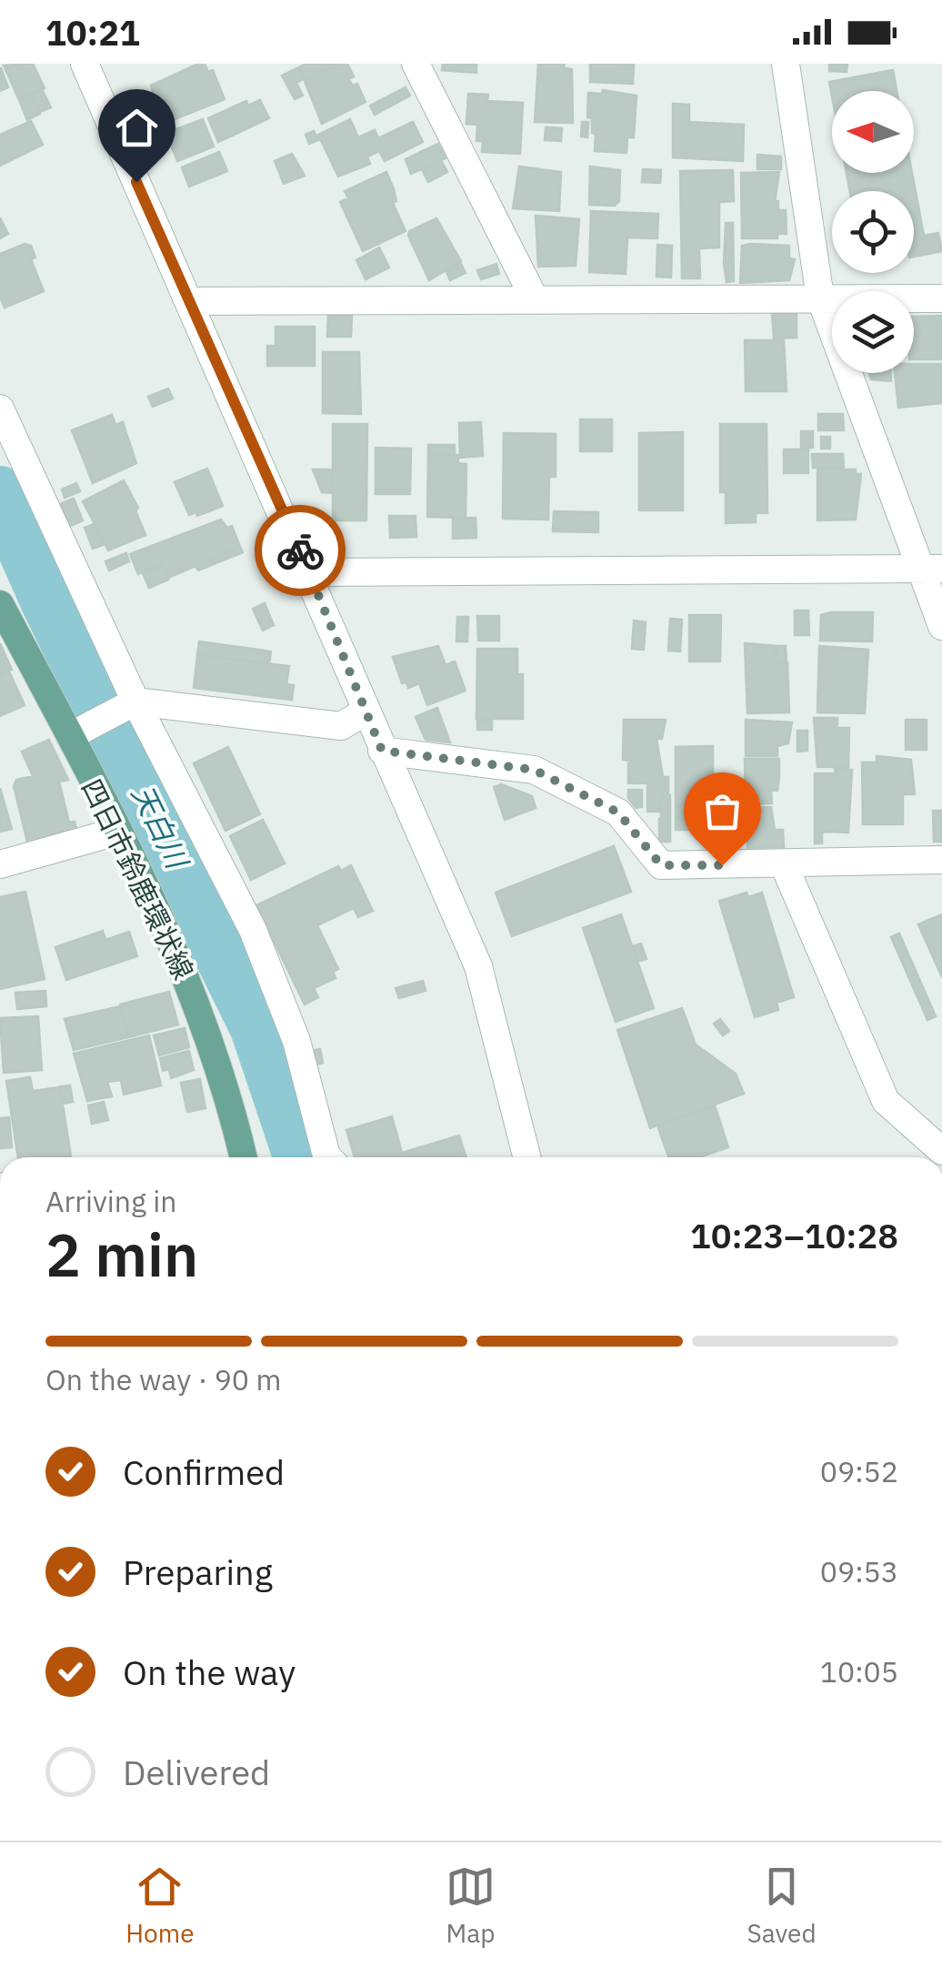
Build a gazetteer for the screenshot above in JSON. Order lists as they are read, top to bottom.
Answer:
{
  "streets": {
    "main road": ["四日市鈴鹿環状線"]
  },
  "water": ["天白川"],
  "north": "left",
  "page": {
    "status": "10:21",
    "heading": ["2 min", "Arriving in", "10:23–10:28"],
    "bar": "On the way · 90 m",
    "list": [
      ["Confirmed", "09:52"],
      ["Preparing", "09:53"],
      ["On the way", "10:05"],
      "Delivered"
    ],
    "tabs": ["Home", "Map", "Saved"]
  }
}
